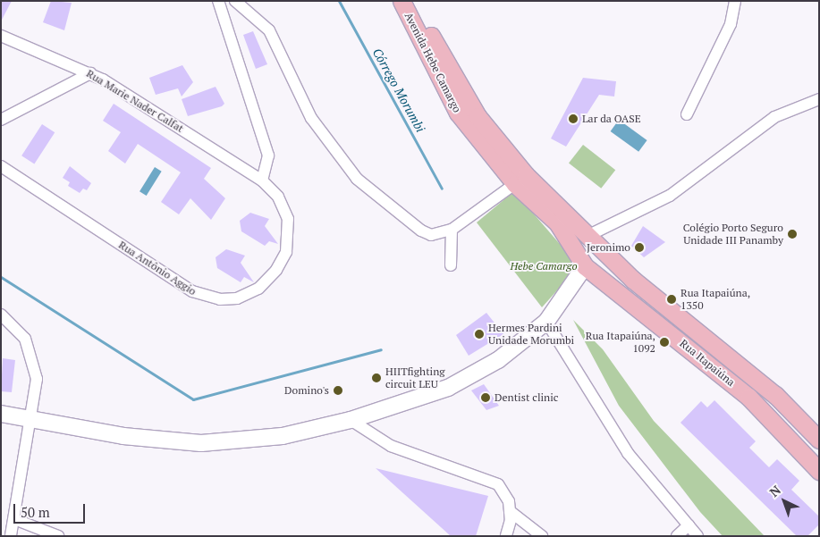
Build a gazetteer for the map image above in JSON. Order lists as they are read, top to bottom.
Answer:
{
  "streets": {
    "main road": ["Avenida Hebe Camargo", "Rua Itapaiúna"],
    "street": ["Rua Marie Nader Calfat", "Rua Antônio Aggio"]
  },
  "crossings": [
    ["Avenida Hebe Camargo", "Rua Itapaiúna"],
    ["Rua Marie Nader Calfat", "Rua Antônio Aggio"]
  ],
  "water": ["Córrego Morumbi"],
  "parks": ["Hebe Camargo"],
  "places": [
    "Lar da OASE",
    "Colégio Porto Seguro Unidade III Panamby",
    "Jeronimo",
    "Rua Itapaiúna, 1350",
    "Hermes Pardini Unidade Morumbi",
    "Rua Itapaiúna, 1092",
    "HIITfighting circuit LEU",
    "Domino's",
    "Dentist clinic"
  ],
  "scale_bar": "50 m",
  "north": "top left"
}
